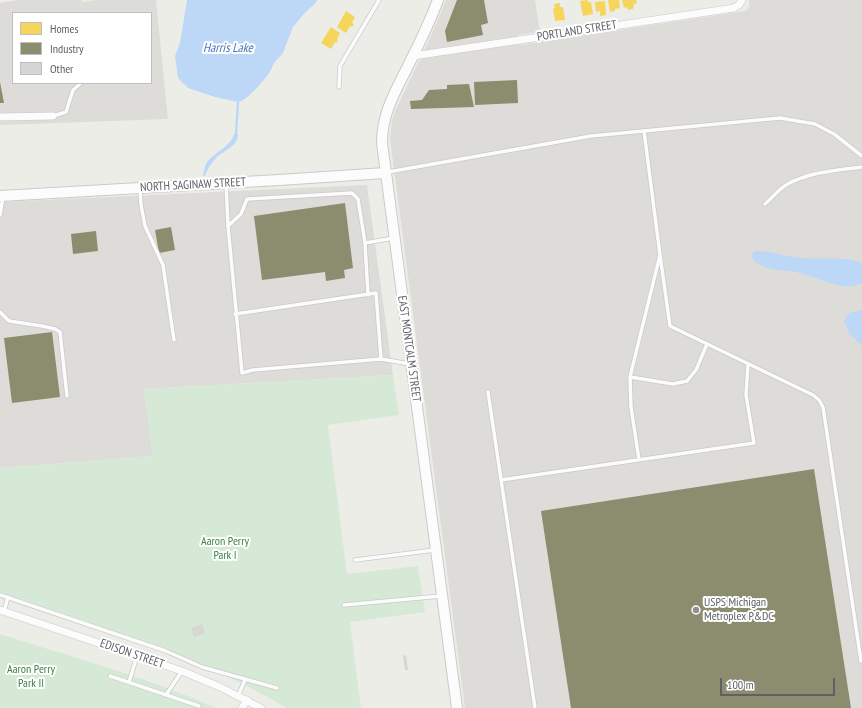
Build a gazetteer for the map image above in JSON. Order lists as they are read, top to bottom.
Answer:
{
  "streets": {
    "main road": ["NORTH SAGINAW STREET", "EAST MONTCALM STREET"],
    "street": ["PORTLAND STREET", "EDISON STREET"]
  },
  "crossings": [
    ["PORTLAND STREET", "EAST MONTCALM STREET"],
    ["NORTH SAGINAW STREET", "EAST MONTCALM STREET"]
  ],
  "water": ["Harris Lake"],
  "parks": ["Aaron Perry Park I", "Aaron Perry Park II"],
  "places": ["USPS Michigan Metroplex P&DC"],
  "legend": ["Homes", "Industry", "Other"],
  "scale_bar": "100 m"
}
